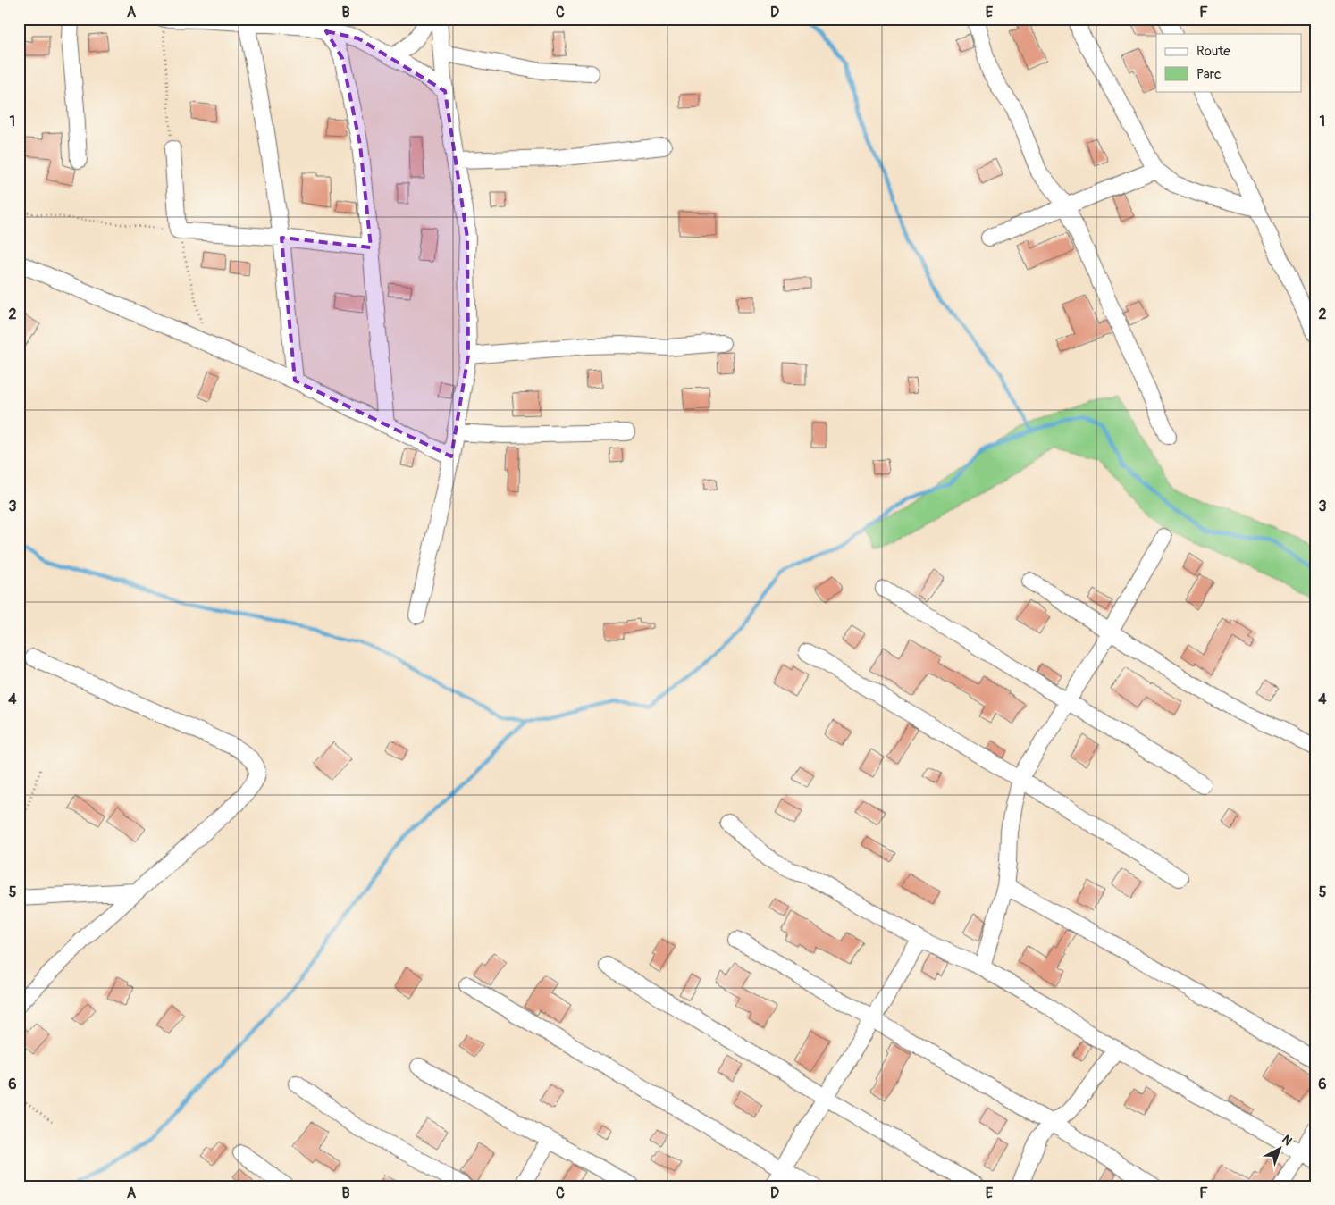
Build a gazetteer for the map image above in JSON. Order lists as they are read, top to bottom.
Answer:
{
  "legend": ["Route", "Parc"],
  "north": "top right",
  "grid": {
    "columns": [
      "A",
      "B",
      "C",
      "D",
      "E",
      "F"
    ],
    "rows": [
      "1",
      "2",
      "3",
      "4",
      "5",
      "6"
    ]
  }
}
